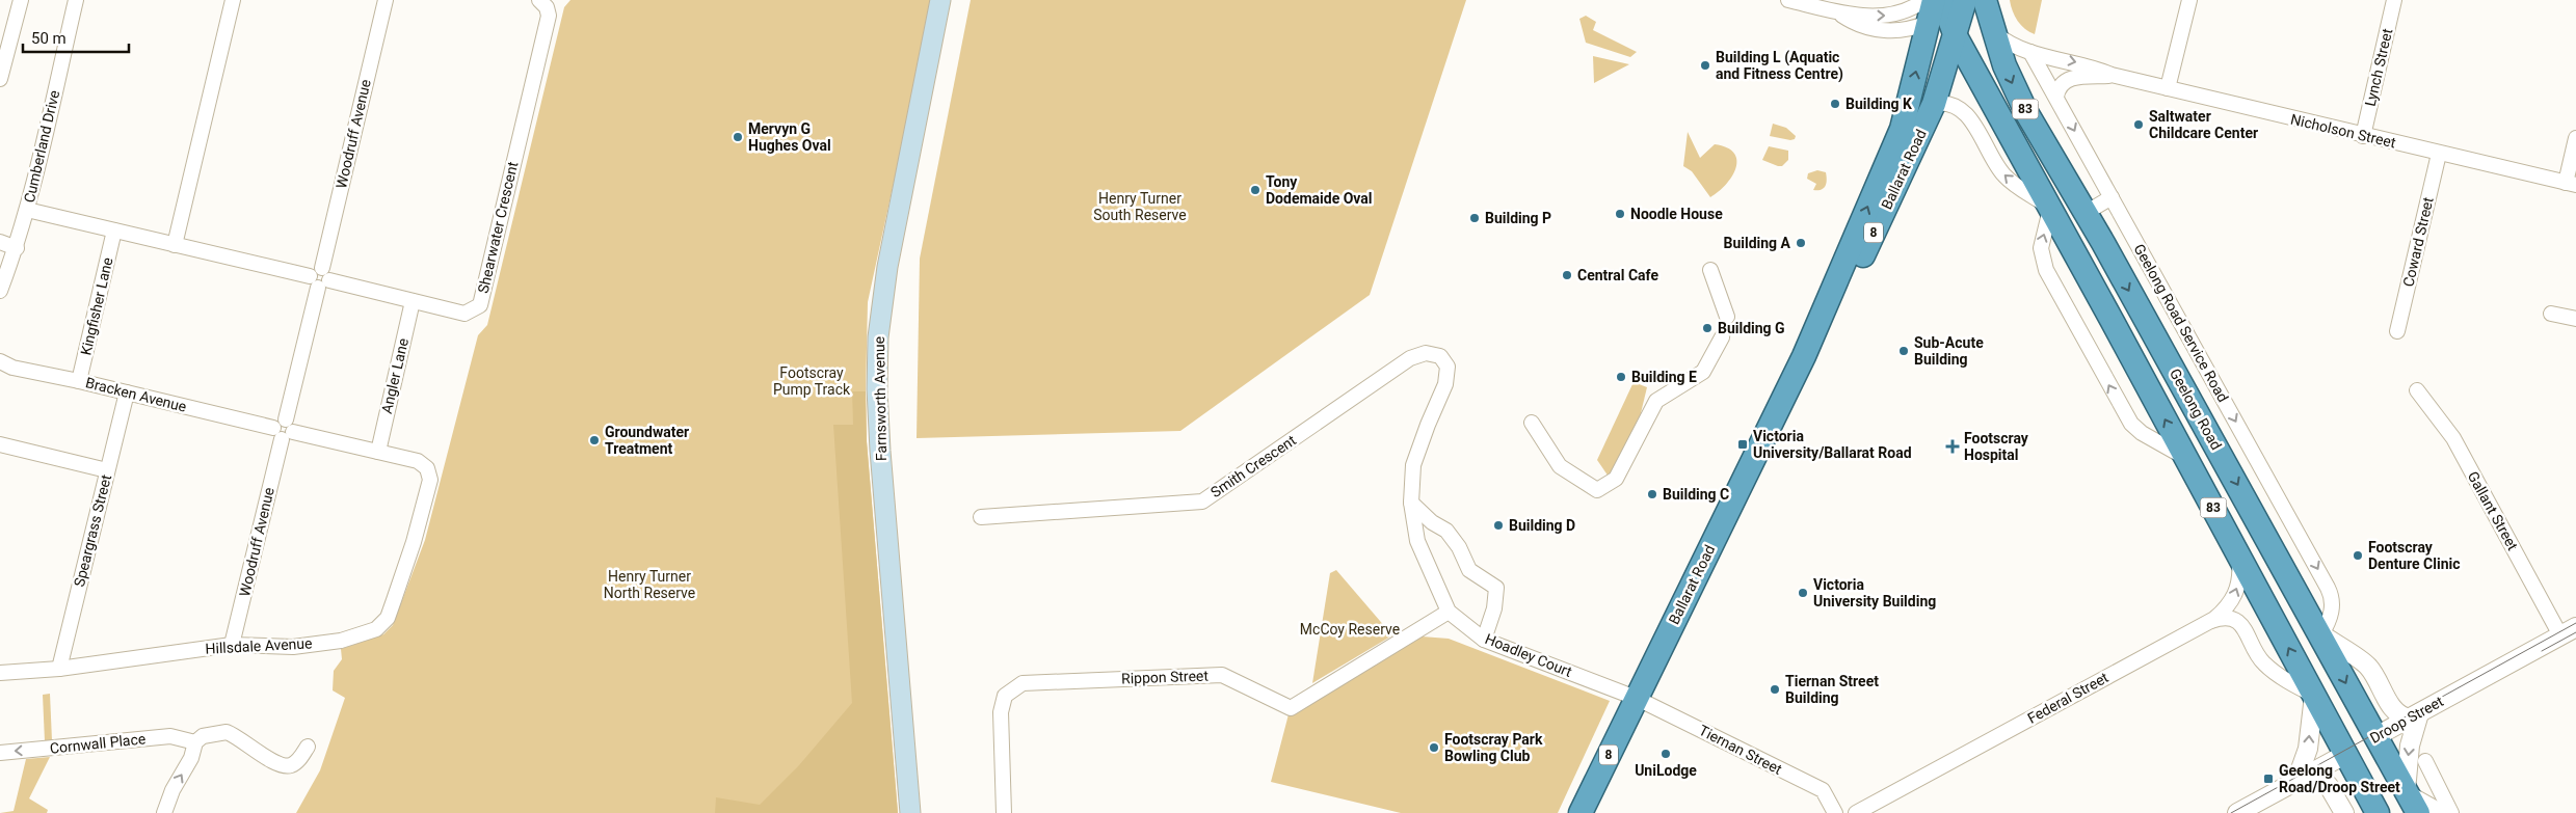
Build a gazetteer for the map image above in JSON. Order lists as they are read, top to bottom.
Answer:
{
  "streets": {
    "highway": [
      "83",
      "Ballarat Road",
      "8",
      "Geelong Road",
      "Droop Street"
    ],
    "main road": ["Farnsworth Avenue"],
    "street": [
      "Lynch Street",
      "Nicholson Street",
      "Woodruff Avenue",
      "Cumberland Drive",
      "Shearwater Crescent",
      "Coward Street",
      "Kingfisher Lane",
      "Geelong Road Service Road",
      "Angler Lane",
      "Bracken Avenue",
      "Smith Crescent",
      "Gallant Street",
      "Speargrass Street",
      "Hillsdale Avenue",
      "Hoadley Court",
      "Rippon Street",
      "Federal Street",
      "Cornwall Place",
      "Tiernan Street"
    ]
  },
  "crossings": [
    ["Lynch Street", "Nicholson Street"],
    ["83", "Ballarat Road"],
    ["83", "Federal Street"],
    ["83", "Droop Street"],
    ["Nicholson Street", "Coward Street"],
    ["Nicholson Street", "Geelong Road Service Road"],
    ["Woodruff Avenue", "Shearwater Crescent"],
    ["Woodruff Avenue", "Bracken Avenue"],
    ["Woodruff Avenue", "Hillsdale Avenue"],
    ["Cumberland Drive", "Shearwater Crescent"],
    ["Ballarat Road", "Hoadley Court"],
    ["Ballarat Road", "Tiernan Street"],
    ["Shearwater Crescent", "Kingfisher Lane"],
    ["Shearwater Crescent", "Angler Lane"],
    ["Kingfisher Lane", "Bracken Avenue"],
    ["Geelong Road Service Road", "Geelong Road"],
    ["Angler Lane", "Bracken Avenue"],
    ["Bracken Avenue", "Speargrass Street"],
    ["Bracken Avenue", "Hillsdale Avenue"],
    ["Geelong Road", "Droop Street"],
    ["Smith Crescent", "Hoadley Court"],
    ["Gallant Street", "Droop Street"],
    ["Speargrass Street", "Hillsdale Avenue"],
    ["Hoadley Court", "Rippon Street"],
    ["Hoadley Court", "Tiernan Street"]
  ],
  "one_way": ["Cornwall Place"],
  "parks": [
    "Henry Turner South Reserve",
    "Footscray Pump Track",
    "Henry Turner North Reserve",
    "McCoy Reserve"
  ],
  "places": {
    "other": [
      "Building L (Aquatic and Fitness Centre)",
      "Building K",
      "Saltwater Childcare Center",
      "Mervyn G Hughes Oval",
      "Tony Dodemaide Oval",
      "Noodle House",
      "Building P",
      "Building A",
      "Central Cafe",
      "Building G",
      "Sub-Acute Building",
      "Building E",
      "Groundwater Treatment",
      "Building C",
      "Building D",
      "Footscray Denture Clinic",
      "Victoria University Building",
      "Tiernan Street Building",
      "Footscray Park Bowling Club",
      "UniLodge"
    ],
    "transit": ["Victoria University/Ballarat Road", "Geelong Road/Droop Street"],
    "health": ["Footscray Hospital"]
  },
  "scale_bar": "50 m"
}
